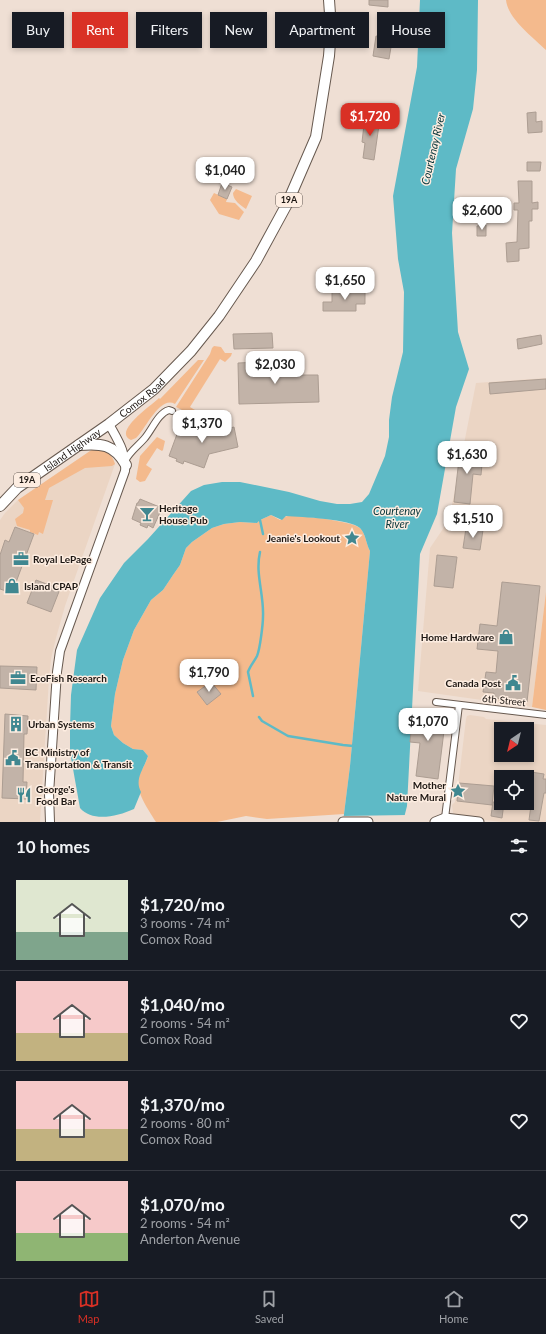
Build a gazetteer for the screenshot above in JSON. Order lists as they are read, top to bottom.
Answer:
{
  "streets": {
    "main road": ["19A", "Comox Road", "Island Highway"],
    "street": ["6th Street"]
  },
  "crossings": [
    ["Comox Road", "Island Highway"]
  ],
  "water": ["Courtenay River"],
  "places": {
    "bar": ["Heritage House Pub"],
    "place": ["Jeanie's Lookout", "Mother Nature Mural"],
    "office": ["Royal LePage", "EcoFish Research"],
    "shop": ["Island CPAP", "Home Hardware"],
    "public building": ["Canada Post", "BC Ministry of Transportation & Transit"],
    "building": ["Urban Systems"],
    "restaurant": ["George's Food Bar"]
  },
  "north": "bottom left",
  "page": {
    "chip": [
      "Buy",
      "Rent",
      "Filters",
      "New",
      "Apartment",
      "House"
    ],
    "price": [
      "$1,720",
      "$1,040",
      "$2,600",
      "$1,650",
      "$2,030",
      "$1,370",
      "$1,630",
      "$1,510",
      "$1,790",
      "$1,070"
    ],
    "heading": "10 homes",
    "list": [
      {
        "name": "$1,720/mo",
        "note": "3 rooms · 74 m² · Comox Road"
      },
      {
        "name": "$1,040/mo",
        "note": "2 rooms · 54 m² · Comox Road"
      },
      {
        "name": "$1,370/mo",
        "note": "2 rooms · 80 m² · Comox Road"
      },
      {
        "name": "$1,070/mo",
        "note": "2 rooms · 54 m² · Anderton Avenue"
      }
    ],
    "tabs": ["Map", "Saved", "Home"]
  }
}
